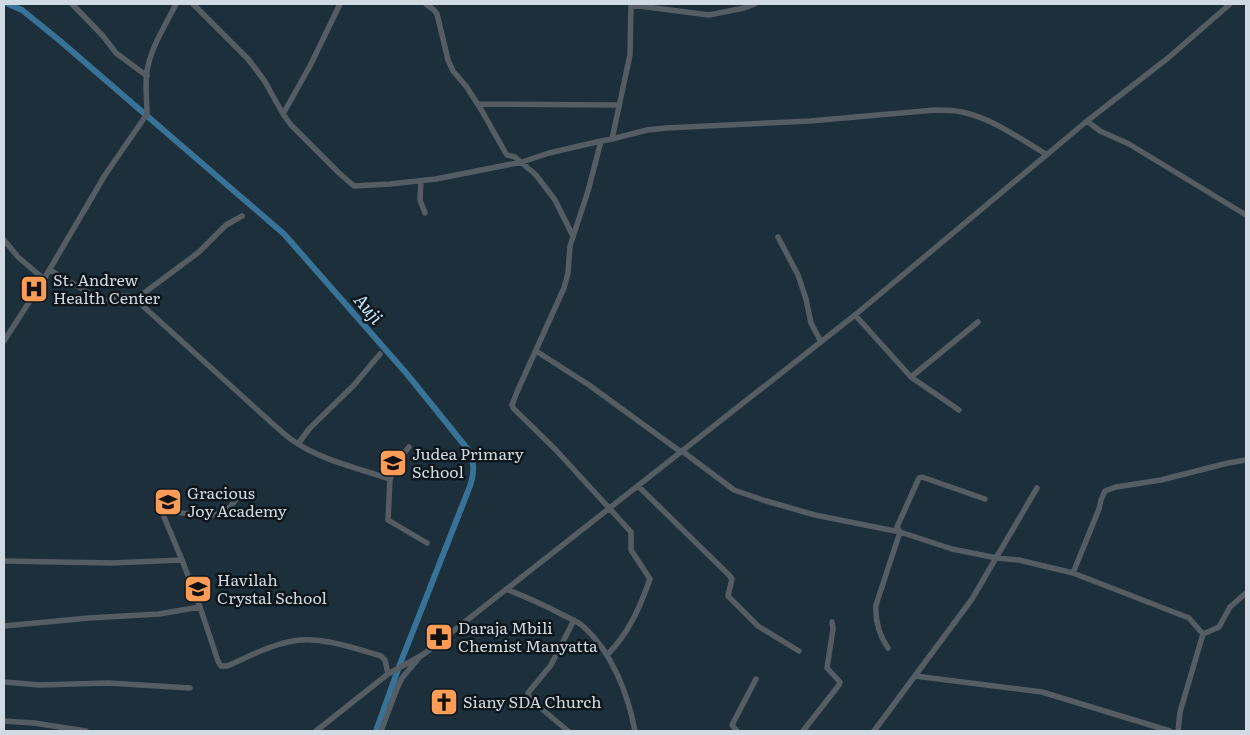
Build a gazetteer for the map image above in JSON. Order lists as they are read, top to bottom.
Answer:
{
  "water": ["Auji"],
  "places": {
    "hospital": ["St. Andrew Health Center"],
    "school or university": ["Judea Primary School", "Gracious Joy Academy", "Havilah Crystal School"],
    "pharmacy": ["Daraja Mbili Chemist Manyatta"],
    "church": ["Siany SDA Church"]
  }
}
